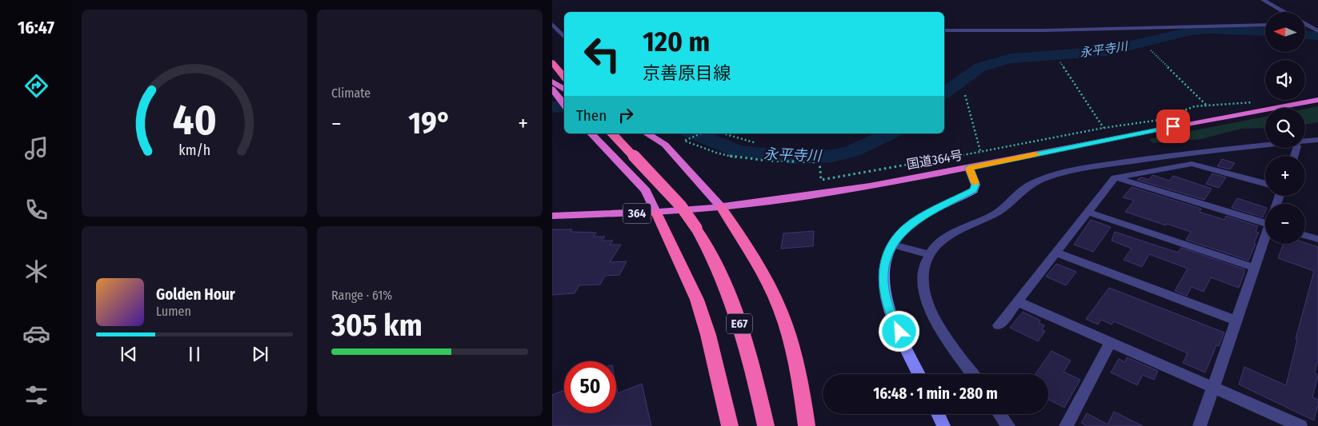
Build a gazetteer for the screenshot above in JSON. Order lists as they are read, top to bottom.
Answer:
{
  "streets": {
    "highway": ["国道364号", "364", "E67"]
  },
  "crossings": [
    ["国道364号", "364"]
  ],
  "water": ["永平寺川"],
  "north": "left",
  "page": {
    "tabs": "16:47",
    "tile": [
      "Climate",
      ["Range · 61%", "305 km"]
    ],
    "map_buttons": ["+", "−"],
    "turn": ["120 m", "京善原目線"],
    "then": "Then",
    "heat": ["−", "19°", "+"],
    "song": ["Golden Hour", "Lumen"],
    "limit": "50",
    "trip": "16:48 · 1 min · 280 m",
    "gauge": ["40", "km/h"]
  }
}
